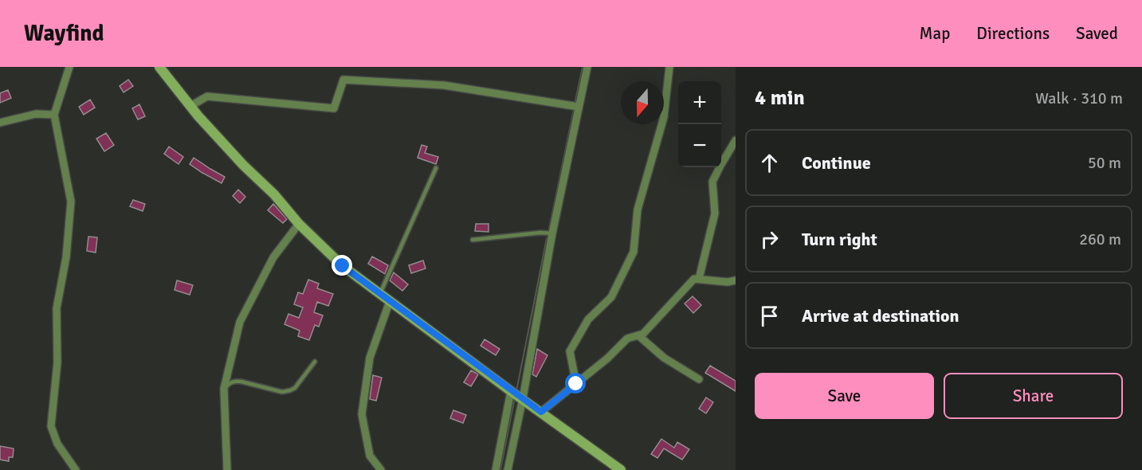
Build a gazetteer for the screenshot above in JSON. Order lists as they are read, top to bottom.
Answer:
{
  "north": "bottom",
  "page": {
    "header": "Wayfind",
    "nav": ["Map", "Directions", "Saved"],
    "heading": ["4 min", "Walk · 310 m"],
    "map_buttons": ["+", "−"],
    "list": [
      ["Continue", "50 m"],
      ["Turn right", "260 m"],
      "Arrive at destination"
    ],
    "buttons": ["Save", "Share"]
  }
}
